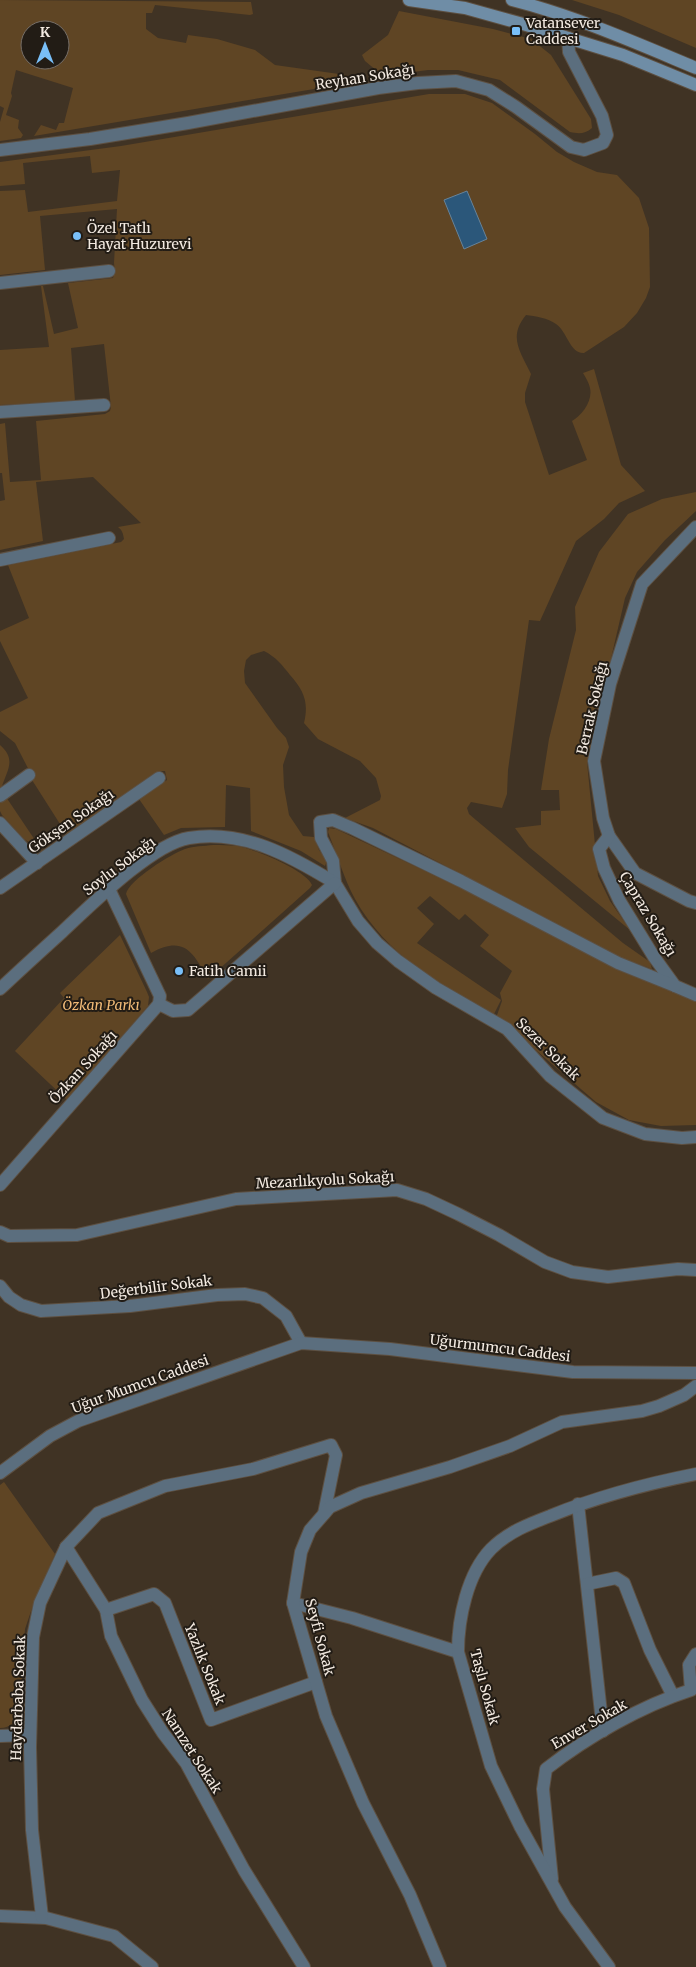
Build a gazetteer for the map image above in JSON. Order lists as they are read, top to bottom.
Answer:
{
  "streets": {
    "street": [
      "Reyhan Sokağı",
      "Berrak Sokağı",
      "Gökşen Sokağı",
      "Soylu Sokağı",
      "Çapraz Sokağı",
      "Sezer Sokak",
      "Özkan Sokağı",
      "Mezarlıkyolu Sokağı",
      "Değerbilir Sokak",
      "Uğurmumcu Caddesi",
      "Uğur Mumcu Caddesi",
      "Seyfi Sokak",
      "Yazlık Sokak",
      "Taşlı Sokak",
      "Haydarbaba Sokak",
      "Enver Sokak",
      "Namzet Sokak"
    ]
  },
  "crossings": [
    ["Berrak Sokağı", "Çapraz Sokağı"],
    ["Soylu Sokağı", "Sezer Sokak"],
    ["Değerbilir Sokak", "Uğurmumcu Caddesi"],
    ["Değerbilir Sokak", "Uğur Mumcu Caddesi"],
    ["Uğurmumcu Caddesi", "Uğur Mumcu Caddesi"],
    ["Seyfi Sokak", "Yazlık Sokak"],
    ["Seyfi Sokak", "Haydarbaba Sokak"],
    ["Yazlık Sokak", "Namzet Sokak"],
    ["Taşlı Sokak", "Enver Sokak"],
    ["Haydarbaba Sokak", "Namzet Sokak"]
  ],
  "parks": ["Özkan Parkı"],
  "places": {
    "transit": ["Vatansever Caddesi"],
    "other": ["Özel Tatlı Hayat Huzurevi", "Fatih Camii"]
  },
  "north": "top"
}
